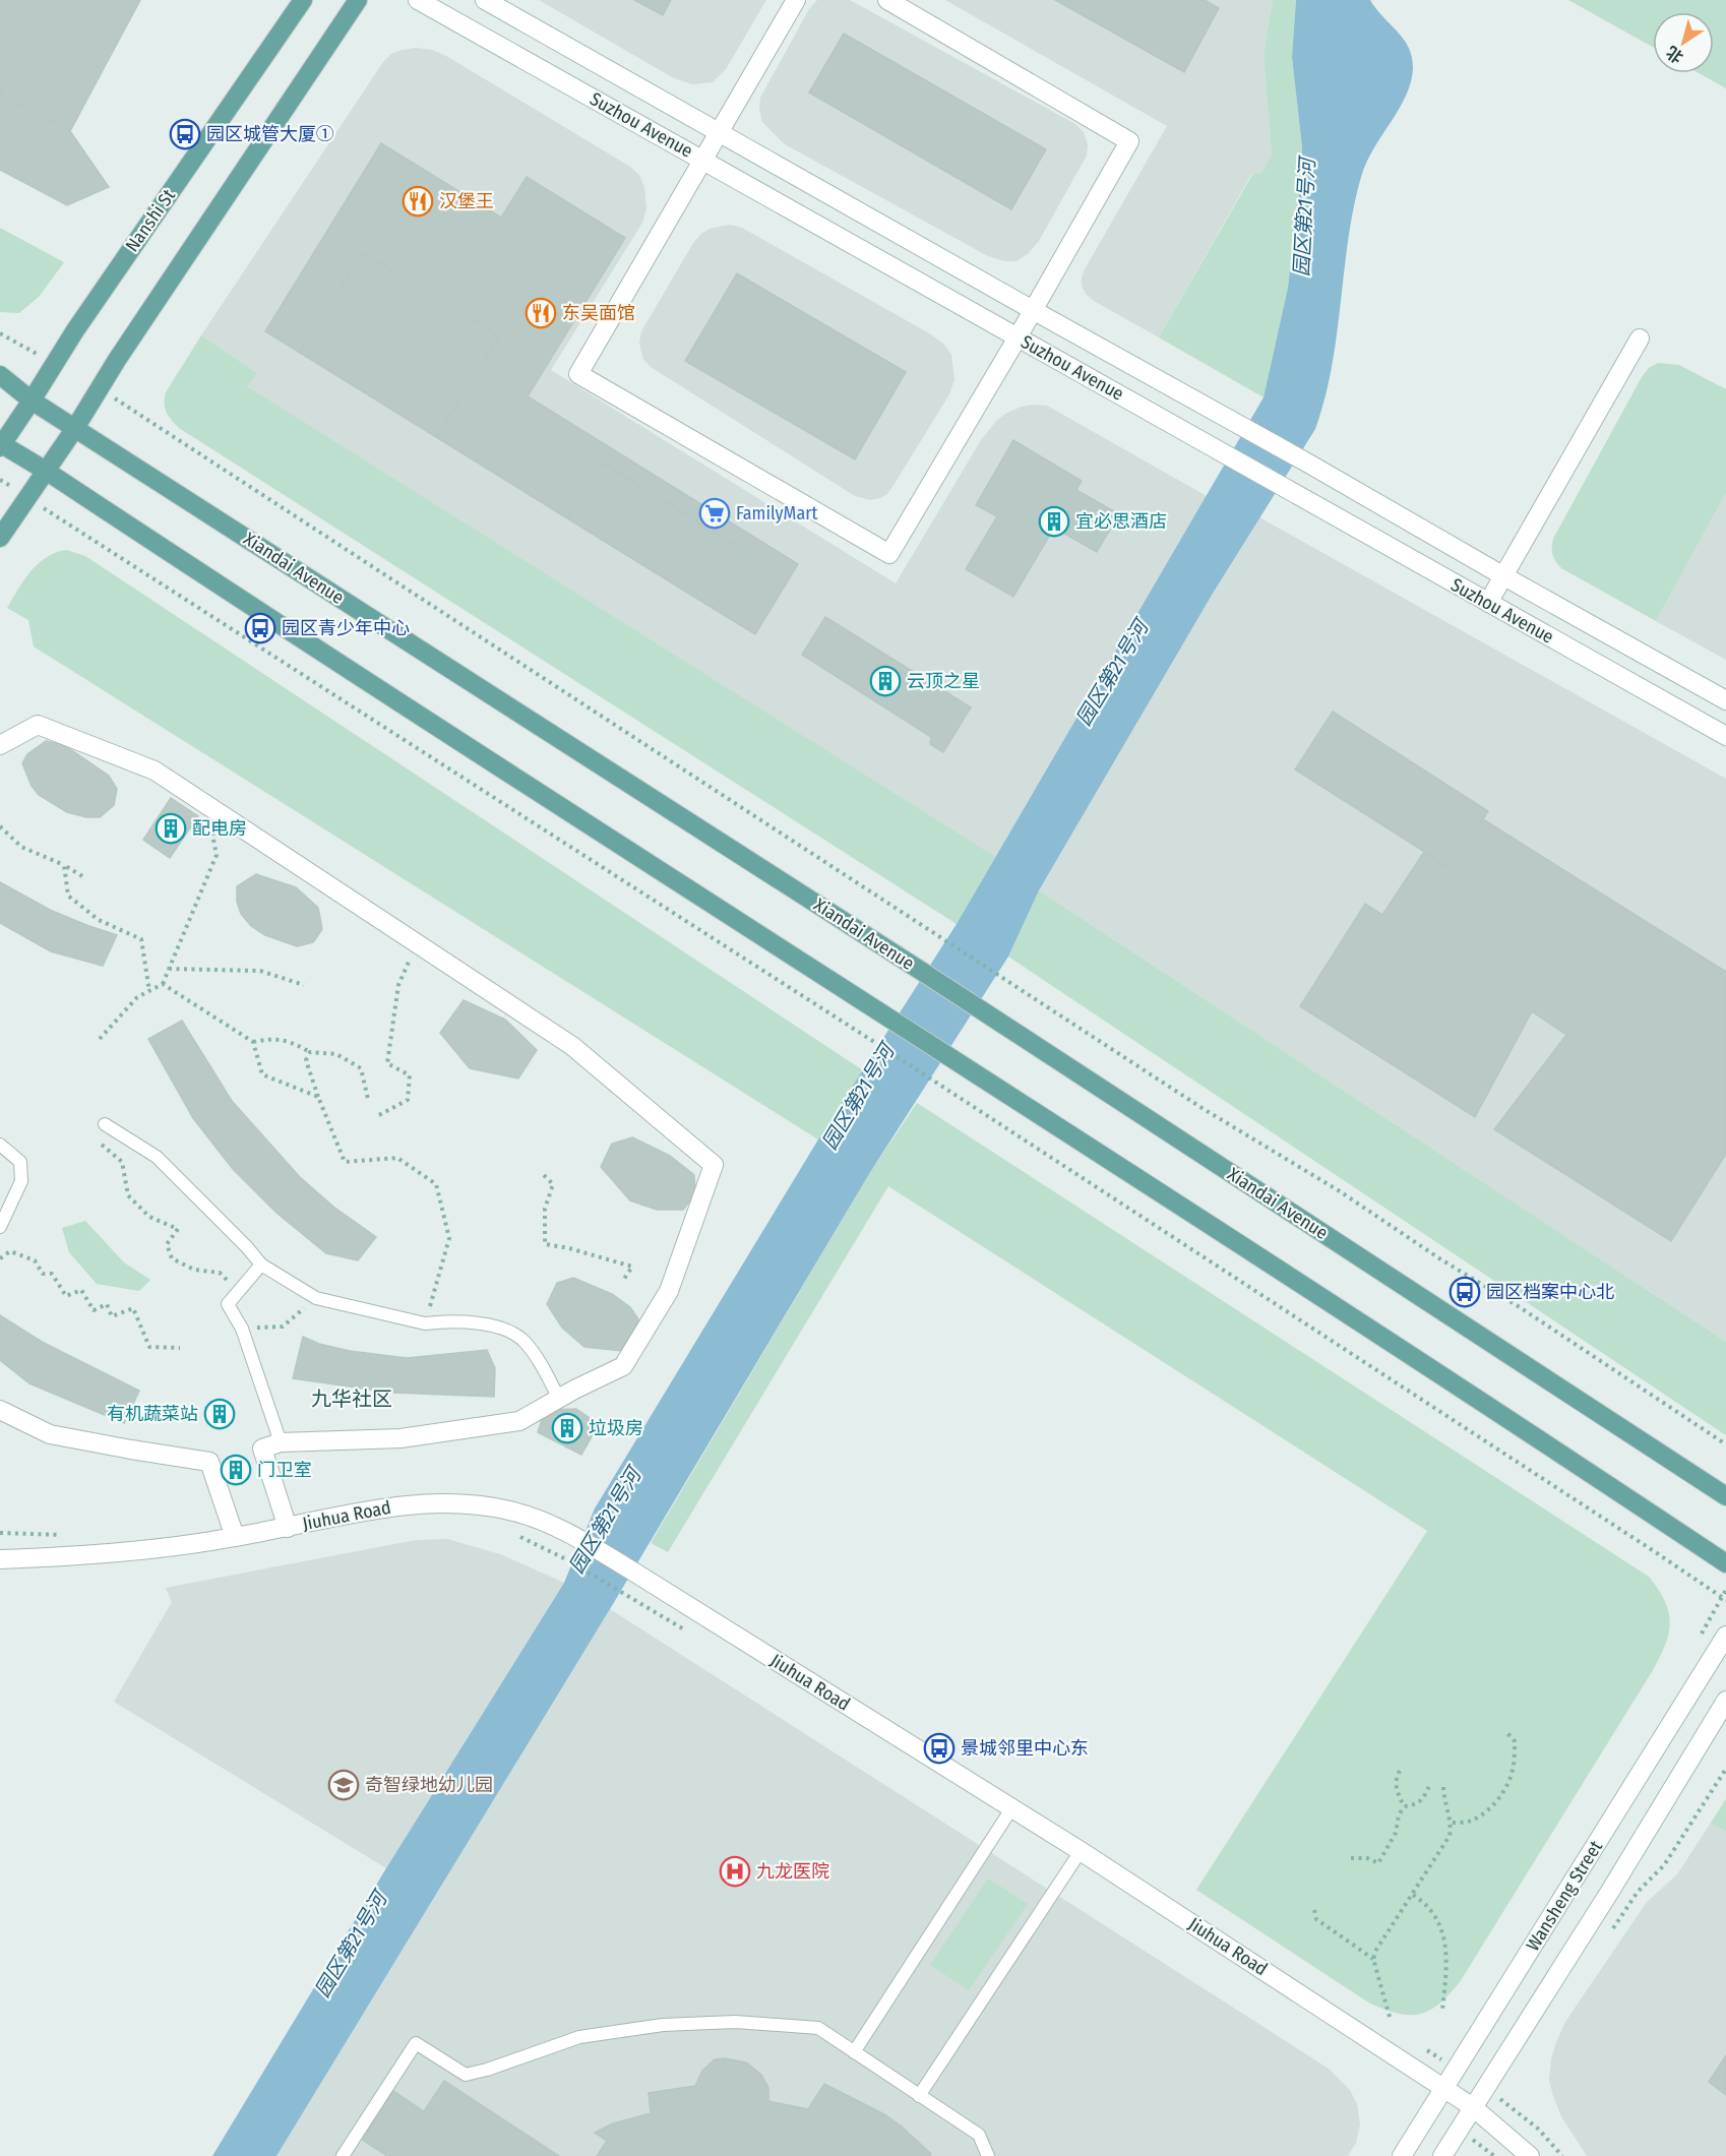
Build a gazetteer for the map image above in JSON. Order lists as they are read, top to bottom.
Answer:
{
  "streets": {
    "main road": ["Nanshi St", "Xiandai Avenue"],
    "street": ["Suzhou Avenue", "Jiuhua Road", "Wansheng Street"]
  },
  "crossings": [
    ["Nanshi St", "Xiandai Avenue"],
    ["Jiuhua Road", "Wansheng Street"]
  ],
  "districts": ["九华社区"],
  "water": ["园区第21号河"],
  "places": {
    "bus stop": [
      "园区城管大厦①",
      "园区青少年中心",
      "园区档案中心北",
      "景城邻里中心东"
    ],
    "restaurant": ["汉堡王", "东吴面馆"],
    "supermarket": ["FamilyMart"],
    "building": [
      "宜必思酒店",
      "云顶之星",
      "配电房",
      "有机蔬菜站",
      "垃圾房",
      "门卫室"
    ],
    "school or university": ["奇智绿地幼儿园"],
    "hospital": ["九龙医院"]
  },
  "north": "bottom left"
}
